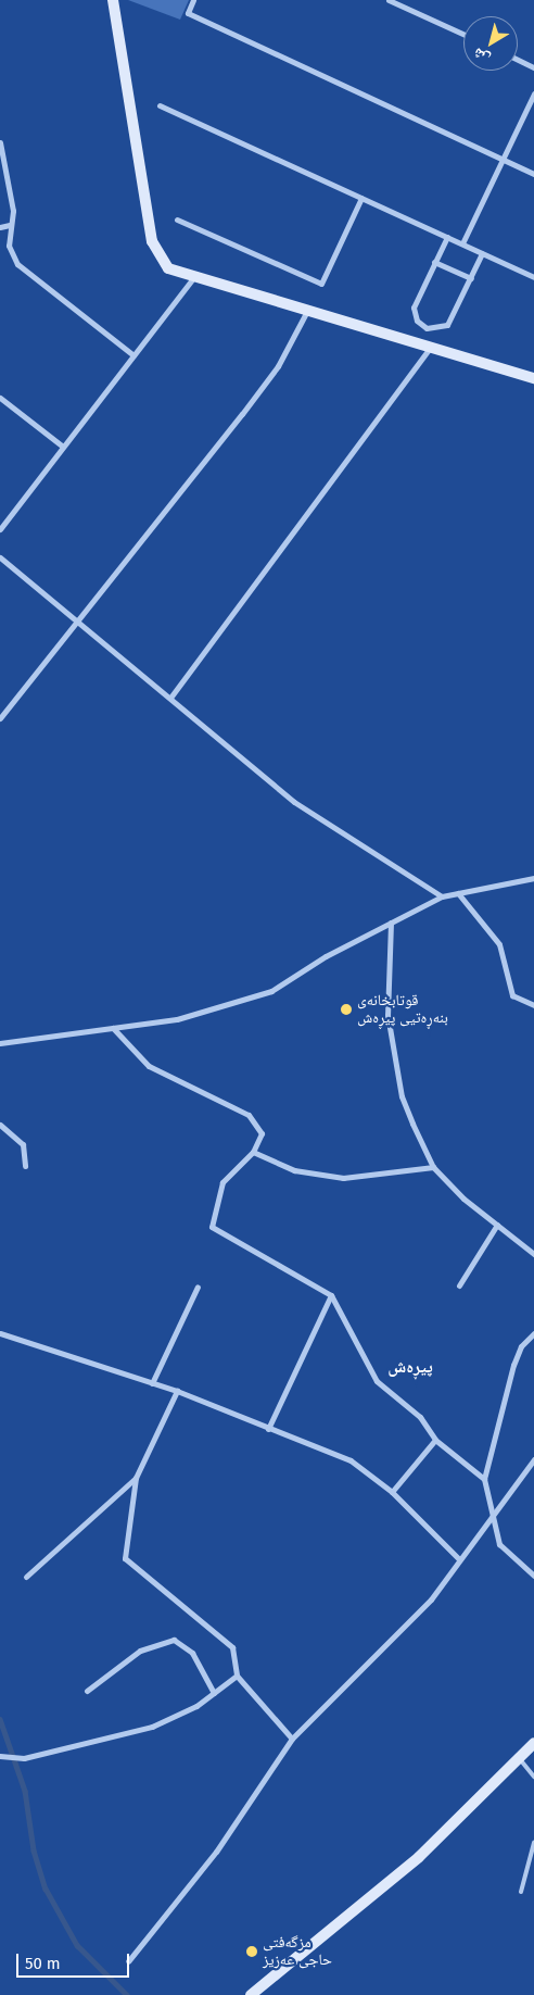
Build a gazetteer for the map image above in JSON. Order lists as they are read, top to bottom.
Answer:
{
  "districts": ["پیڕەش"],
  "places": ["قوتابخانەی بنەڕەتیی پیڕەش", "مزگەفتی حاجی عەزیز"],
  "scale_bar": "50 m",
  "north": "bottom left"
}
